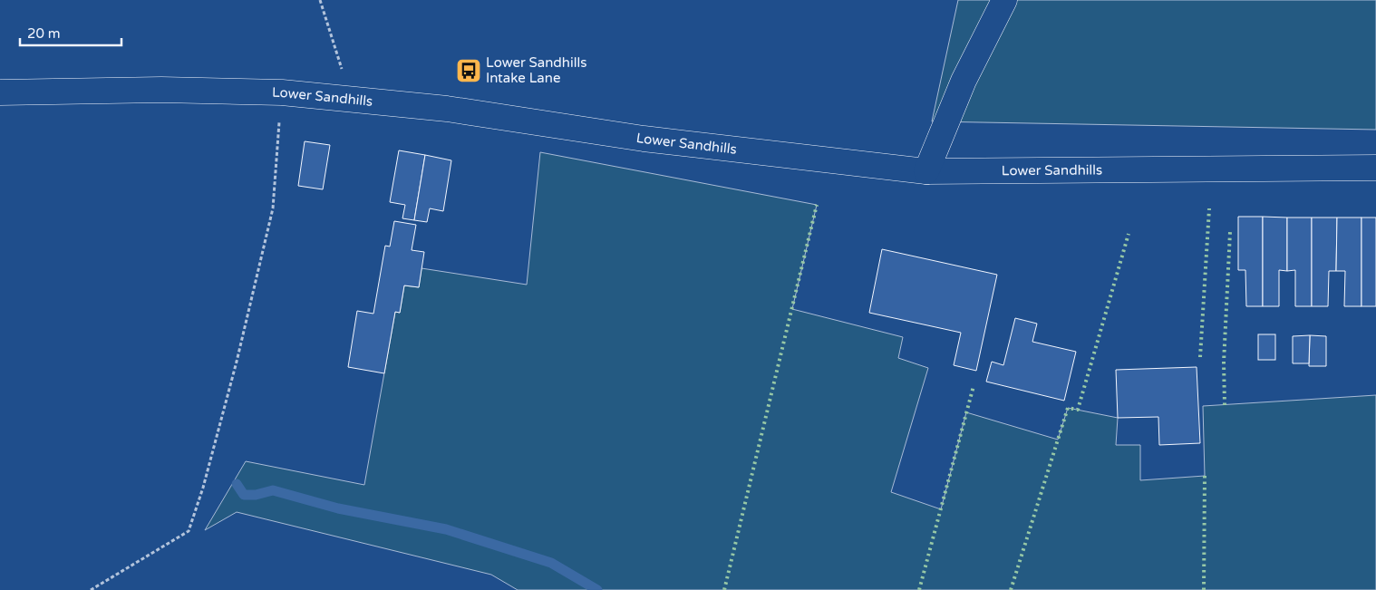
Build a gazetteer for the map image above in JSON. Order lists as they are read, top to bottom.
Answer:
{
  "streets": {
    "street": ["Lower Sandhills"]
  },
  "places": {
    "bus stop": ["Lower Sandhills Intake Lane"]
  },
  "scale_bar": "20 m"
}
